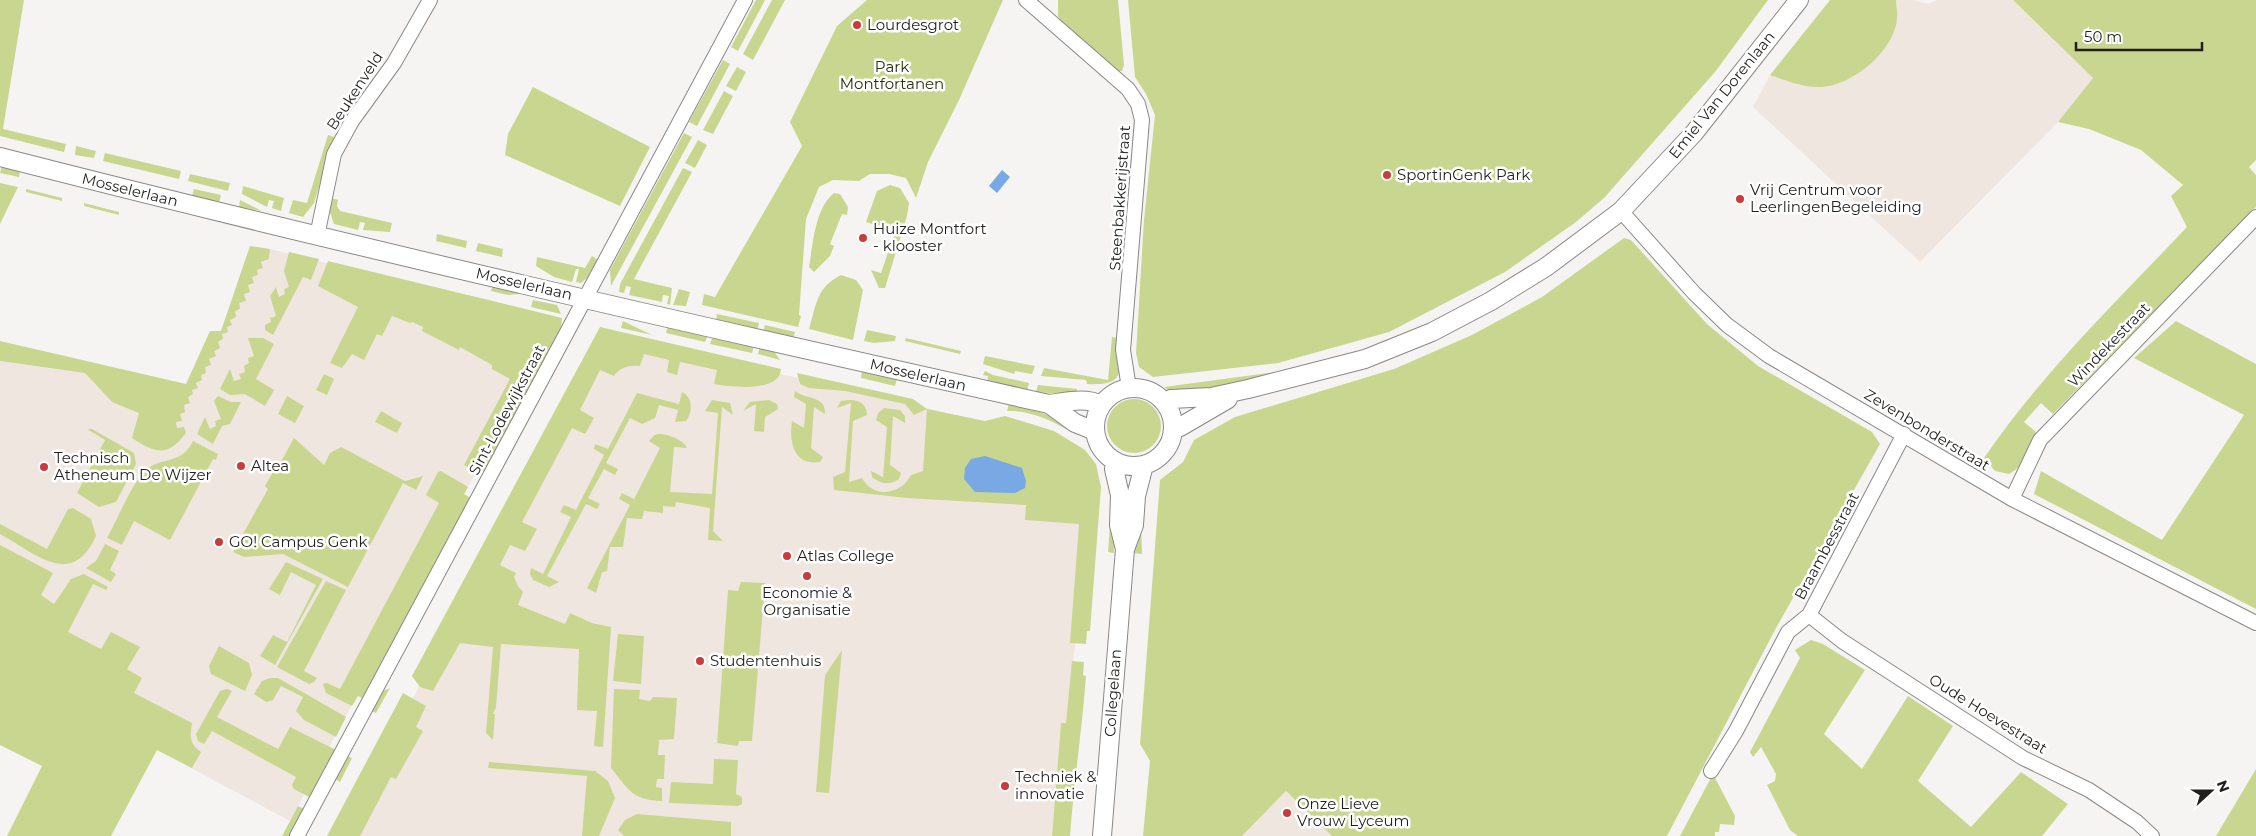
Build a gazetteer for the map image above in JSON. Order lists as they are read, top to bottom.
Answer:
{
  "streets": {
    "street": [
      "Beukenveld",
      "Emiel Van Dorenlaan",
      "Mosselerlaan",
      "Steenbakkerijstraat",
      "Windekestraat",
      "Sint-Lodewijkstraat",
      "Zevenbonderstraat",
      "Braambesstraat",
      "Collegelaan",
      "Oude Hoevestraat"
    ]
  },
  "crossings": [
    ["Beukenveld", "Mosselerlaan"],
    ["Emiel Van Dorenlaan", "Mosselerlaan"],
    ["Emiel Van Dorenlaan", "Steenbakkerijstraat"],
    ["Emiel Van Dorenlaan", "Zevenbonderstraat"],
    ["Emiel Van Dorenlaan", "Collegelaan"],
    ["Mosselerlaan", "Steenbakkerijstraat"],
    ["Mosselerlaan", "Sint-Lodewijkstraat"],
    ["Mosselerlaan", "Collegelaan"],
    ["Steenbakkerijstraat", "Collegelaan"],
    ["Windekestraat", "Zevenbonderstraat"],
    ["Zevenbonderstraat", "Braambesstraat"],
    ["Braambesstraat", "Oude Hoevestraat"]
  ],
  "parks": ["Park Montfortanen"],
  "places": [
    "Lourdesgrot",
    "SportinGenk Park",
    "Vrij Centrum voor LeerlingenBegeleiding",
    "Huize Montfort - klooster",
    "Altea",
    "Technisch Atheneum De Wijzer",
    "GO! Campus Genk",
    "Atlas College",
    "Economie & Organisatie",
    "Studentenhuis",
    "Techniek & innovatie",
    "Onze Lieve Vrouw Lyceum"
  ],
  "scale_bar": "50 m",
  "north": "right"
}
